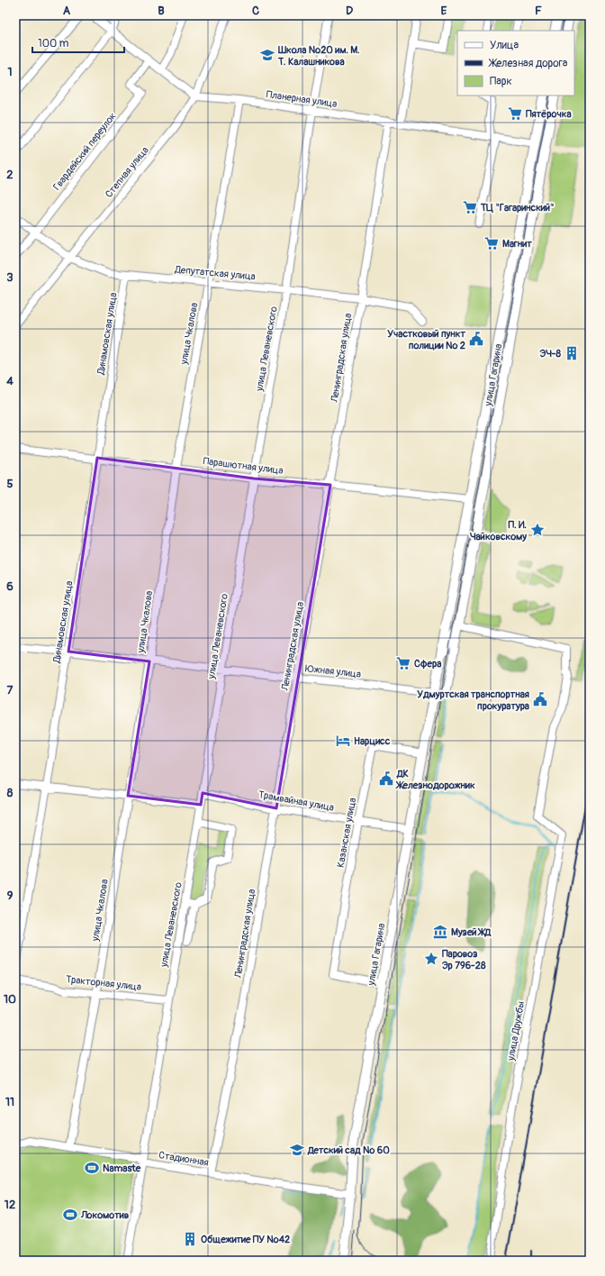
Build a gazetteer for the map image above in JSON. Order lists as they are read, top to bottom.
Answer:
{
  "streets": {
    "main road": ["улица Гагарина"],
    "street": [
      "Планерная улица",
      "Гвардейский переулок",
      "Степная улица",
      "Депутатская улица",
      "Динамовская улица",
      "улица Чкалова",
      "улица Леваневского",
      "Ленинградская улица",
      "Парашютная улица",
      "Южная улица",
      "Трамвайная улица",
      "Казанская улица",
      "Тракторная улица",
      "улица Дружбы",
      "Стадионная"
    ]
  },
  "crossings": [
    ["Планерная улица", "Степная улица"],
    ["Планерная улица", "улица Чкалова"],
    ["Планерная улица", "улица Леваневского"],
    ["Планерная улица", "Ленинградская улица"],
    ["Планерная улица", "улица Гагарина"],
    ["Гвардейский переулок", "Депутатская улица"],
    ["Степная улица", "Депутатская улица"],
    ["Депутатская улица", "Динамовская улица"],
    ["Депутатская улица", "улица Чкалова"],
    ["Депутатская улица", "улица Леваневского"],
    ["Депутатская улица", "Ленинградская улица"],
    ["Динамовская улица", "Парашютная улица"],
    ["Динамовская улица", "Южная улица"],
    ["улица Чкалова", "Парашютная улица"],
    ["улица Чкалова", "Южная улица"],
    ["улица Чкалова", "Тракторная улица"],
    ["улица Чкалова", "Стадионная"],
    ["улица Леваневского", "Парашютная улица"],
    ["улица Леваневского", "Южная улица"],
    ["улица Леваневского", "Трамвайная улица"],
    ["улица Леваневского", "Тракторная улица"],
    ["улица Леваневского", "Стадионная"],
    ["Ленинградская улица", "Парашютная улица"],
    ["Ленинградская улица", "Южная улица"],
    ["Ленинградская улица", "Трамвайная улица"],
    ["Ленинградская улица", "Стадионная"],
    ["улица Гагарина", "Парашютная улица"],
    ["улица Гагарина", "Южная улица"],
    ["улица Гагарина", "Трамвайная улица"],
    ["улица Гагарина", "Казанская улица"],
    ["улица Гагарина", "улица Дружбы"],
    ["улица Гагарина", "Стадионная"],
    ["Трамвайная улица", "Казанская улица"]
  ],
  "places": {
    "school or university": ["Школа №20 им. М. Т. Калашникова", "Детский сад № 60"],
    "supermarket": [
      "Пятёрочка",
      "ТЦ \"Гагаринский\"",
      "Магнит",
      "Сфера"
    ],
    "public building": ["Участковый пункт полиции No 2", "Удмуртская транспортная прокуратура", "ДК Железнодорожник"],
    "building": ["ЭЧ-8", "Общежитие ПУ №42"],
    "place": ["П. И. Чайковскому", "Паровоз Эр 796-28"],
    "hotel": ["Нарцисс"],
    "museum": ["Музей ЖД"],
    "sports": ["Namaste", "Локомотив"]
  },
  "legend": ["Улица", "Железная дорога", "Парк"],
  "scale_bar": "100 m",
  "grid": {
    "columns": [
      "A",
      "B",
      "C",
      "D",
      "E",
      "F"
    ],
    "rows": [
      "1",
      "2",
      "3",
      "4",
      "5",
      "6",
      "7",
      "8",
      "9",
      "10",
      "11",
      "12"
    ]
  }
}
